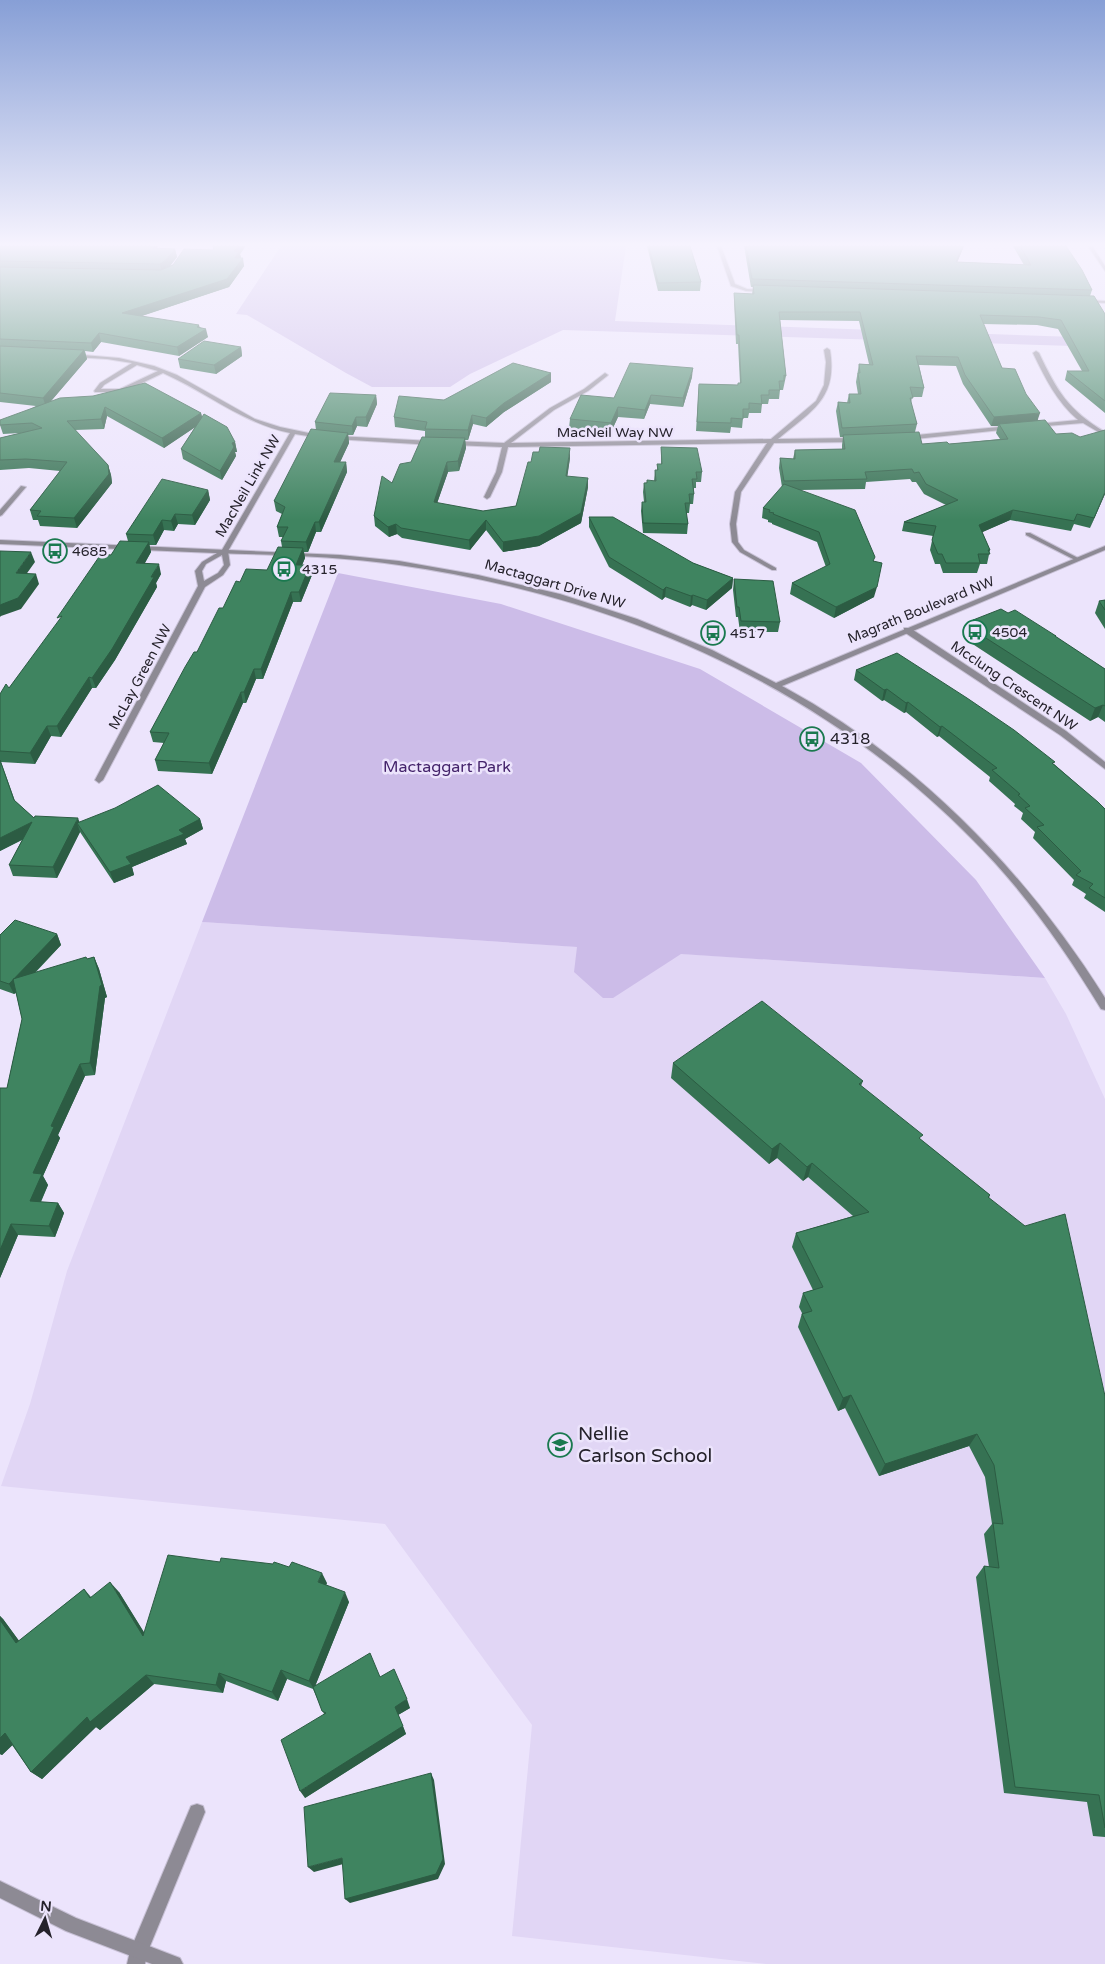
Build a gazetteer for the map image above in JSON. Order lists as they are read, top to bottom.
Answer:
{
  "streets": {
    "street": [
      "MacNeil Way NW",
      "MacNeil Link NW",
      "Mactaggart Drive NW",
      "Magrath Boulevard NW",
      "McLay Green NW",
      "Mcclung Crescent NW"
    ]
  },
  "crossings": [
    ["MacNeil Link NW", "Mactaggart Drive NW"],
    ["MacNeil Link NW", "McLay Green NW"],
    ["Mactaggart Drive NW", "Magrath Boulevard NW"],
    ["Mactaggart Drive NW", "McLay Green NW"],
    ["Magrath Boulevard NW", "Mcclung Crescent NW"]
  ],
  "parks": ["Mactaggart Park"],
  "places": {
    "bus stop": [
      "4685",
      "4315",
      "4504",
      "4517",
      "4318"
    ],
    "school or university": ["Nellie Carlson School"]
  },
  "north": "top"
}
